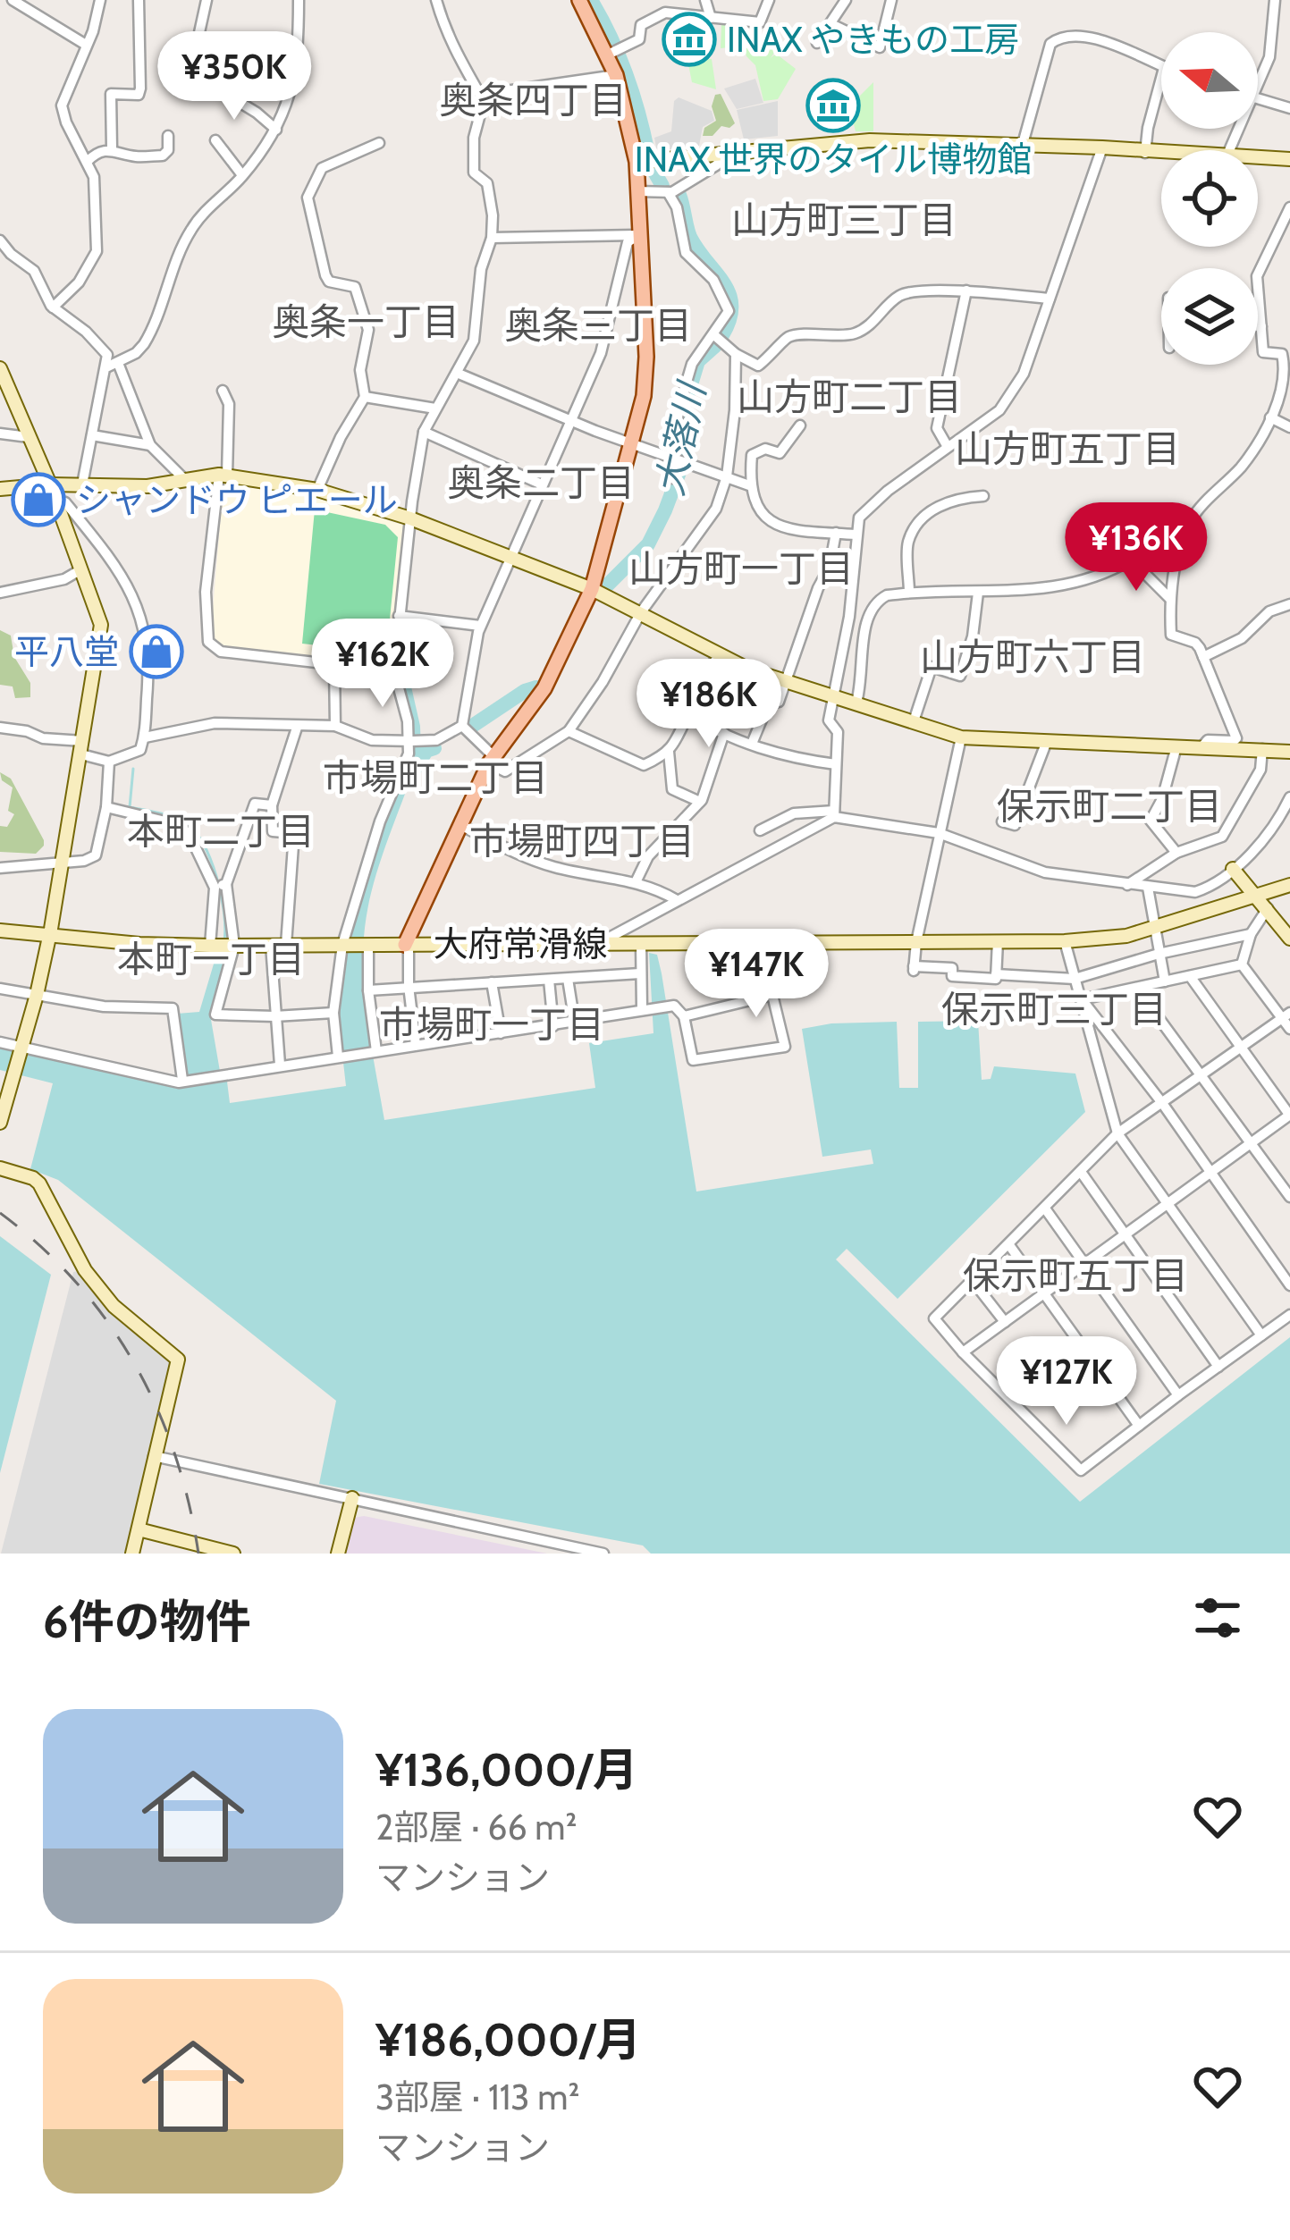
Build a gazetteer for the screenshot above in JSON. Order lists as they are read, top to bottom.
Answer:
{
  "streets": {
    "street": ["大府常滑線"]
  },
  "districts": [
    "奥条四丁目",
    "山方町三丁目",
    "奥条一丁目",
    "奥条三丁目",
    "山方町二丁目",
    "山方町五丁目",
    "奥条二丁目",
    "山方町一丁目",
    "山方町六丁目",
    "市場町二丁目",
    "保示町二丁目",
    "本町二丁目",
    "市場町四丁目",
    "本町一丁目",
    "保示町三丁目",
    "市場町一丁目",
    "保示町五丁目"
  ],
  "water": ["大落川"],
  "places": {
    "museum": ["INAX やきもの工房", "INAX 世界のタイル博物館"],
    "shop": ["シャンドウ ピエール", "平八堂"]
  },
  "north": "left",
  "page": {
    "price": [
      "¥350K",
      "¥136K",
      "¥162K",
      "¥186K",
      "¥147K",
      "¥127K"
    ],
    "heading": "6件の物件",
    "list": [
      {
        "name": "¥136,000/月",
        "note": "2部屋 · 66 m² · マンション"
      },
      {
        "name": "¥186,000/月",
        "note": "3部屋 · 113 m² · マンション"
      }
    ]
  }
}
